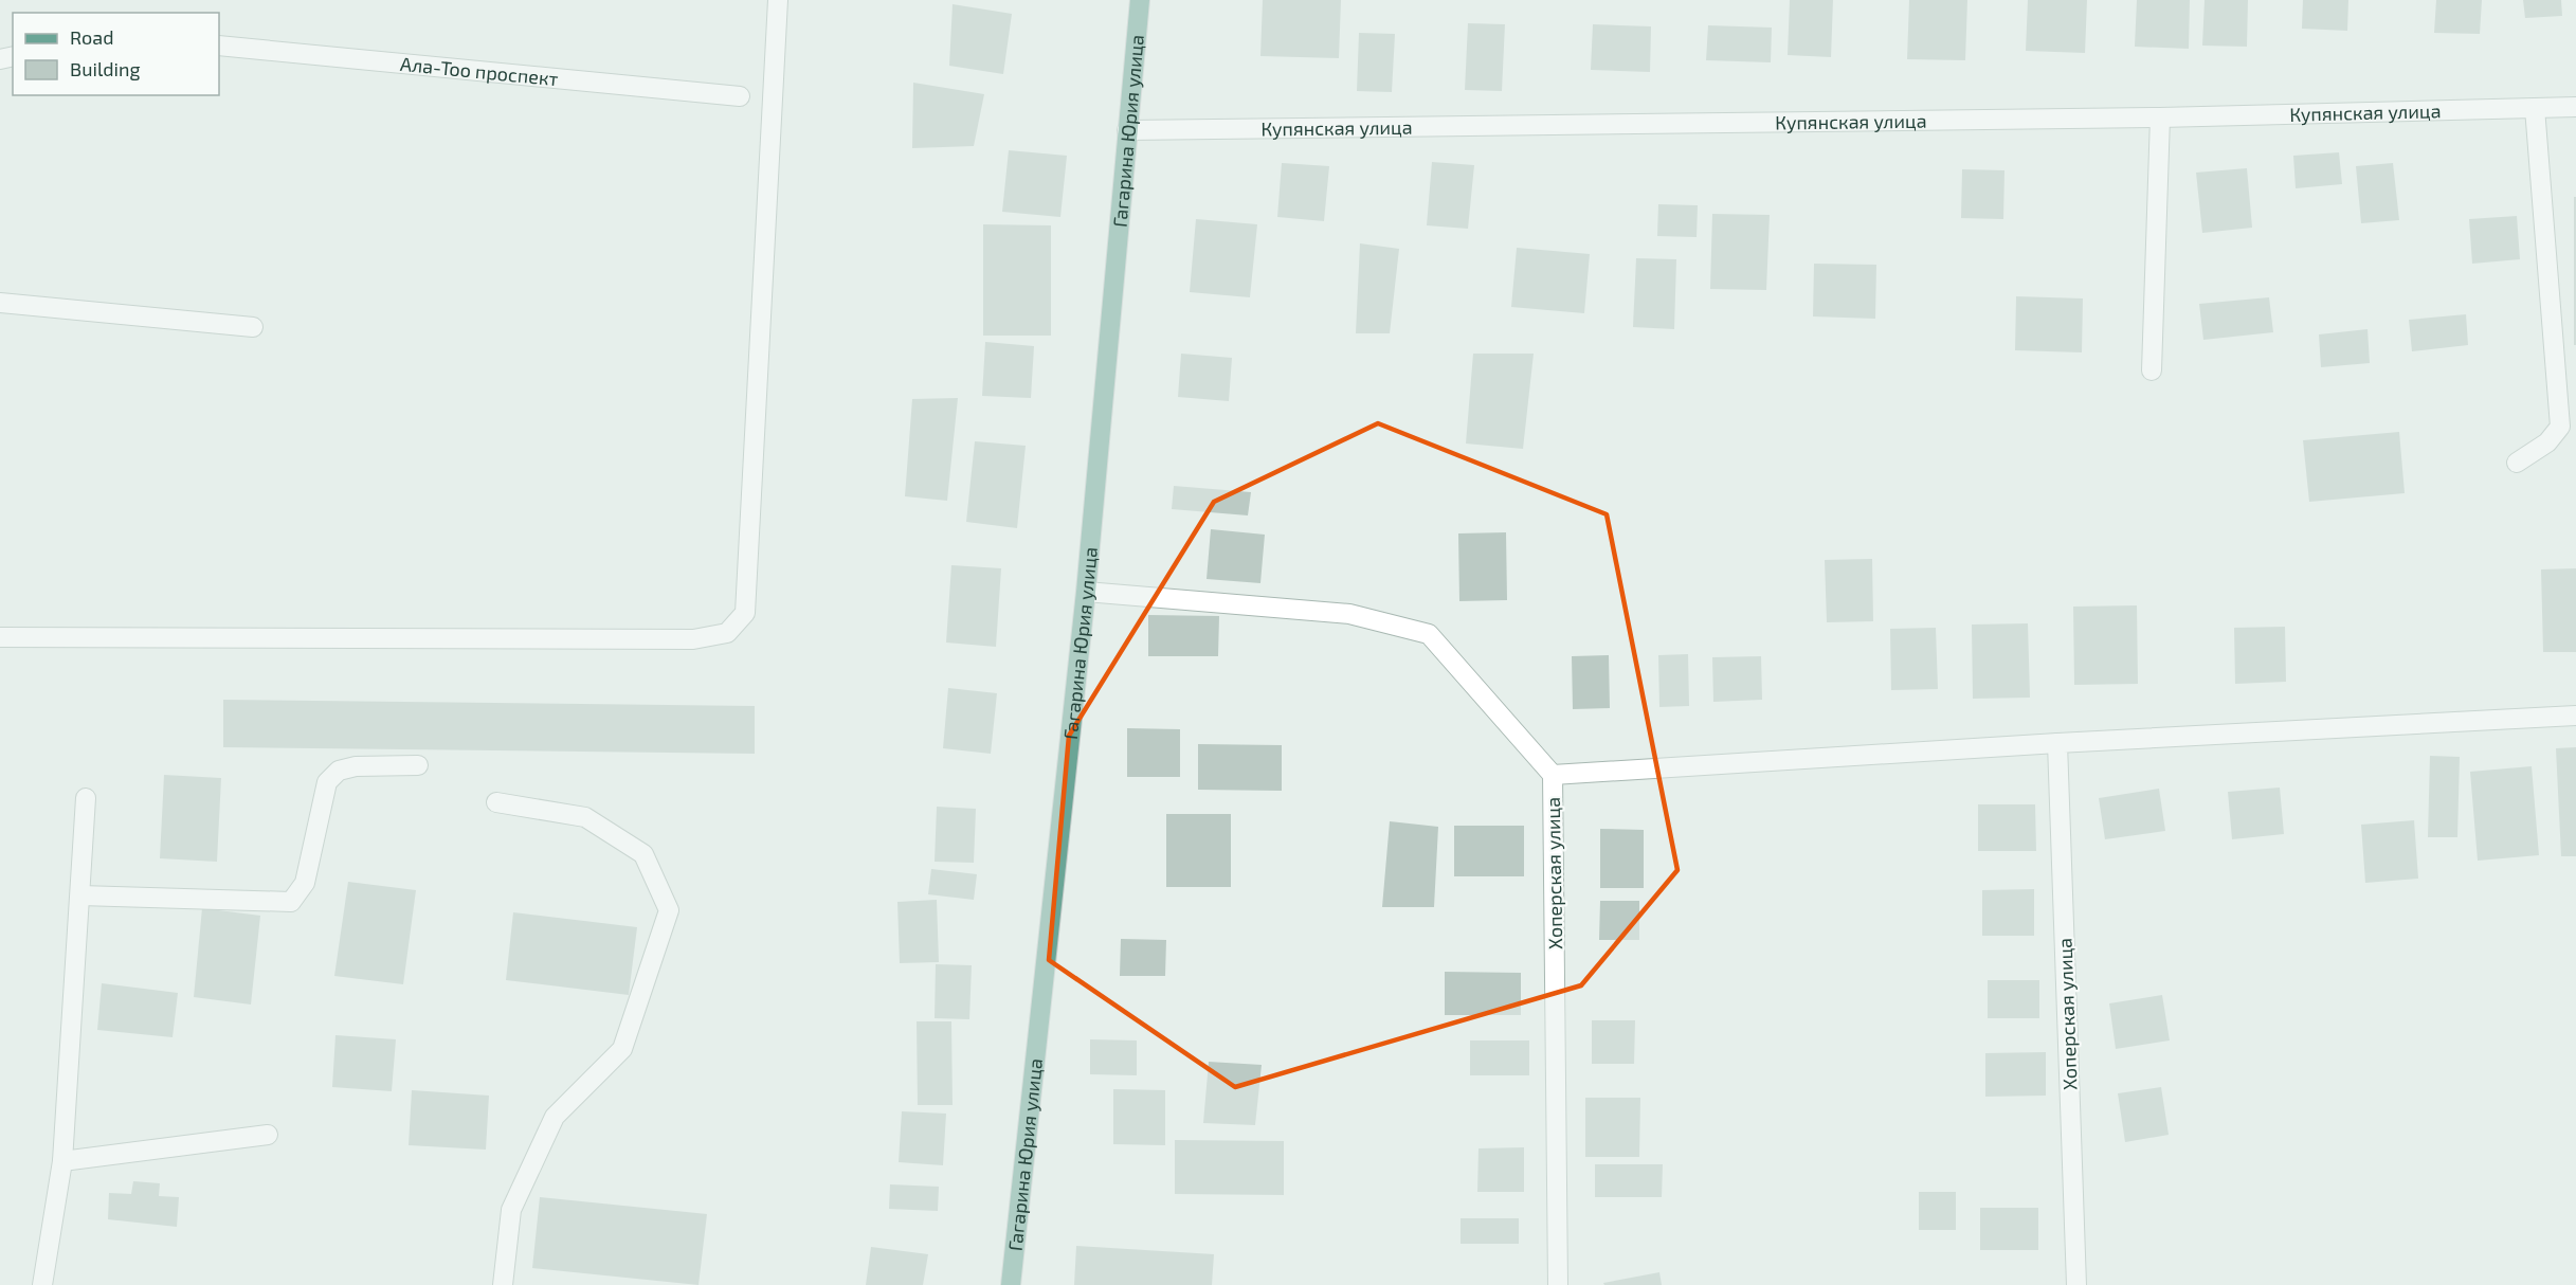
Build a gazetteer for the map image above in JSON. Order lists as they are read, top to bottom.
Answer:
{
  "streets": {
    "main road": ["Гагарина Юрия улица"],
    "street": ["Ала-Тоо проспект", "Купянская улица", "Хоперская улица"]
  },
  "crossings": [
    ["Купянская улица", "Гагарина Юрия улица"]
  ],
  "legend": ["Road", "Building"]
}
